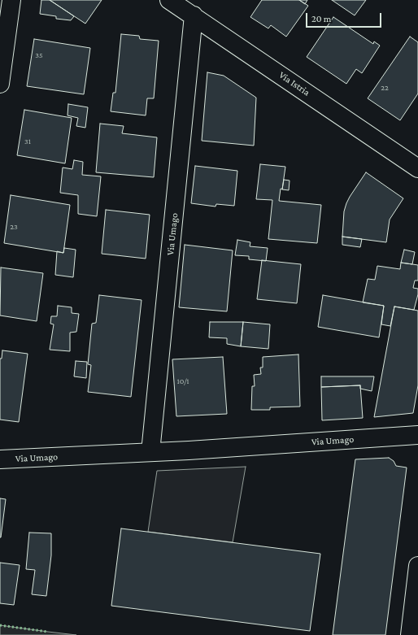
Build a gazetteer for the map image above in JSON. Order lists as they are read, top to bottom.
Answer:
{
  "streets": {
    "street": ["Via Istria", "Via Umago"]
  },
  "crossings": [
    ["Via Istria", "Via Umago"]
  ],
  "house_numbers": [
    "35",
    "22",
    "31",
    "23",
    "10/1"
  ],
  "scale_bar": "20 m"
}
